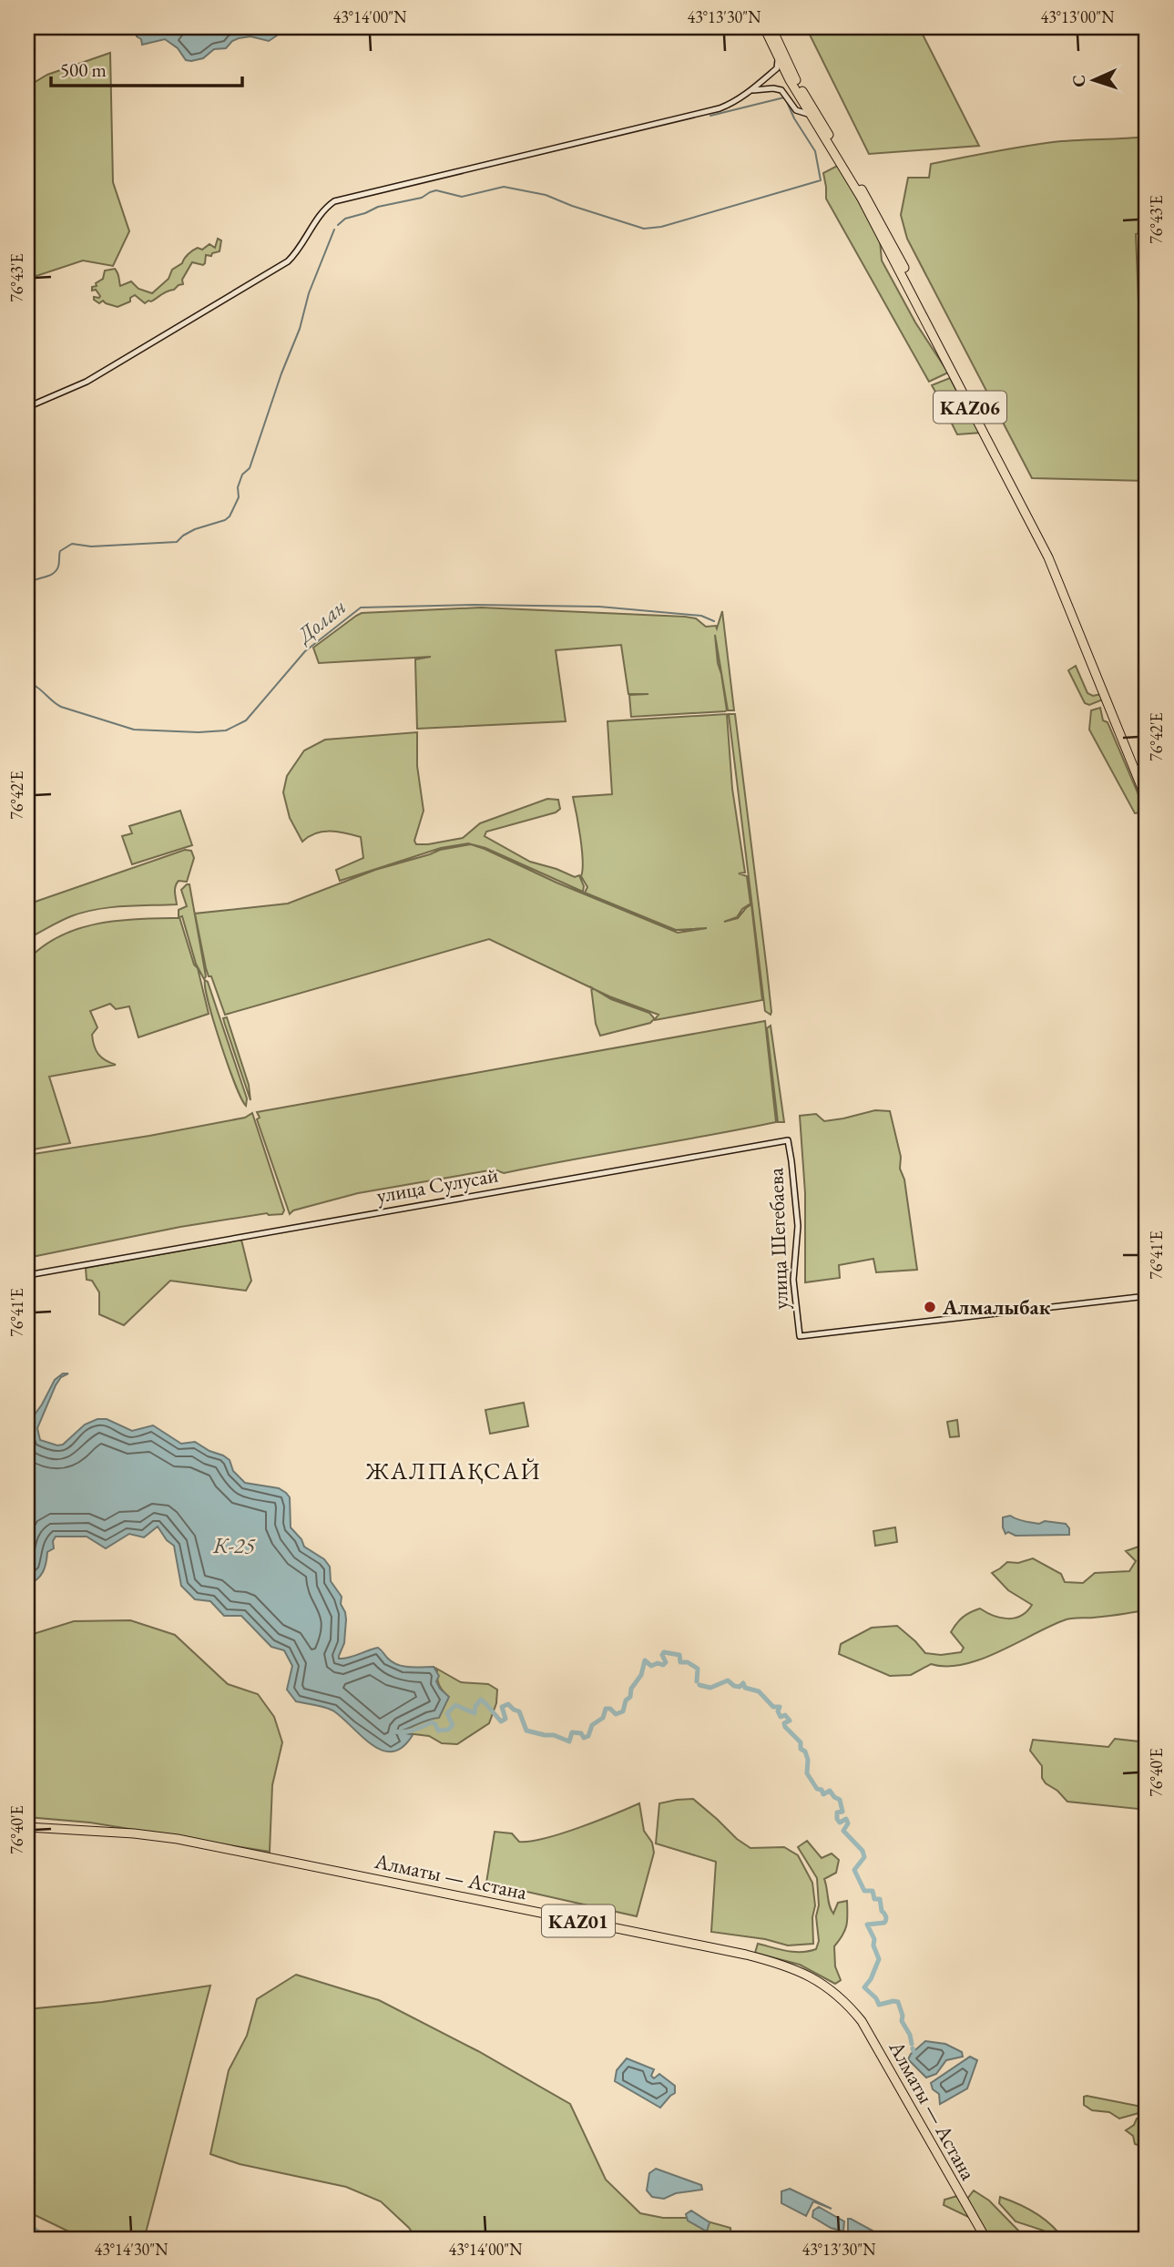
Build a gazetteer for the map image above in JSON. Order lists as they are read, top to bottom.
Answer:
{
  "streets": {
    "highway": ["KАZ06", "Алматы — Астана", "KАZ01"],
    "main road": ["улица Сулусай", "улица Шегебаева"]
  },
  "crossings": [
    ["улица Сулусай", "улица Шегебаева"]
  ],
  "districts": ["ЖАЛПАҚСАЙ"],
  "water": ["Долан", "К-25"],
  "places": ["Алмалыбак"],
  "scale_bar": "500 m",
  "north": "left",
  "coordinates": [
    "43°14'00\"N",
    "43°13'30\"N",
    "43°13'00\"N",
    "76°43'E",
    "76°42'E",
    "76°41'E",
    "76°40'E",
    "43°14'30\"N"
  ]
}
